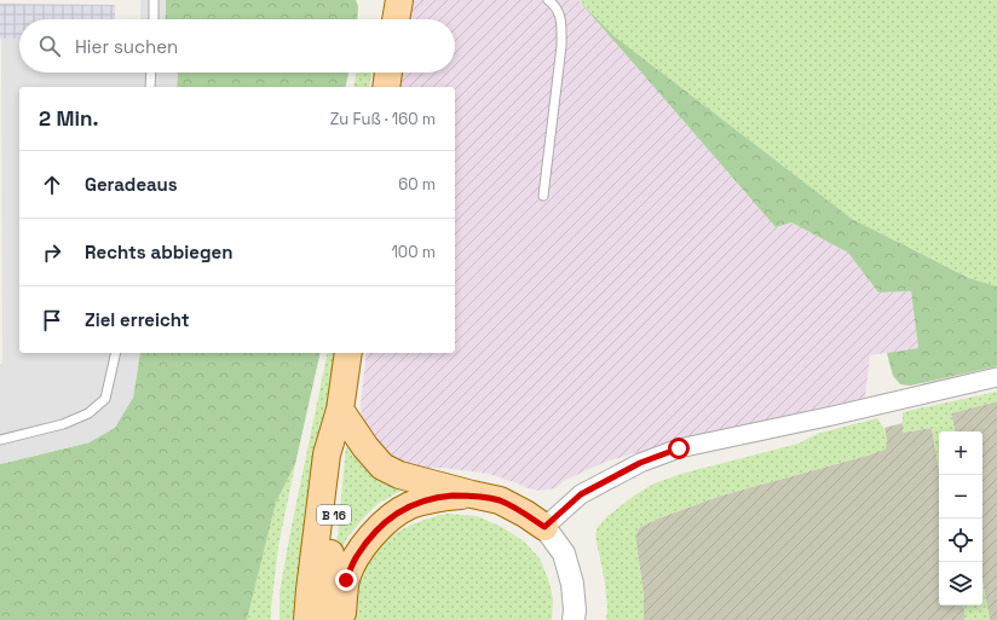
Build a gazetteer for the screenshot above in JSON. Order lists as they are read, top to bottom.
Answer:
{
  "streets": {
    "main road": ["B 16"]
  },
  "page": {
    "search": "Hier suchen",
    "heading": ["2 Min.", "Zu Fuß · 160 m"],
    "list": [
      ["Geradeaus", "60 m"],
      ["Rechts abbiegen", "100 m"],
      "Ziel erreicht"
    ],
    "map_buttons": ["+", "−"]
  }
}
